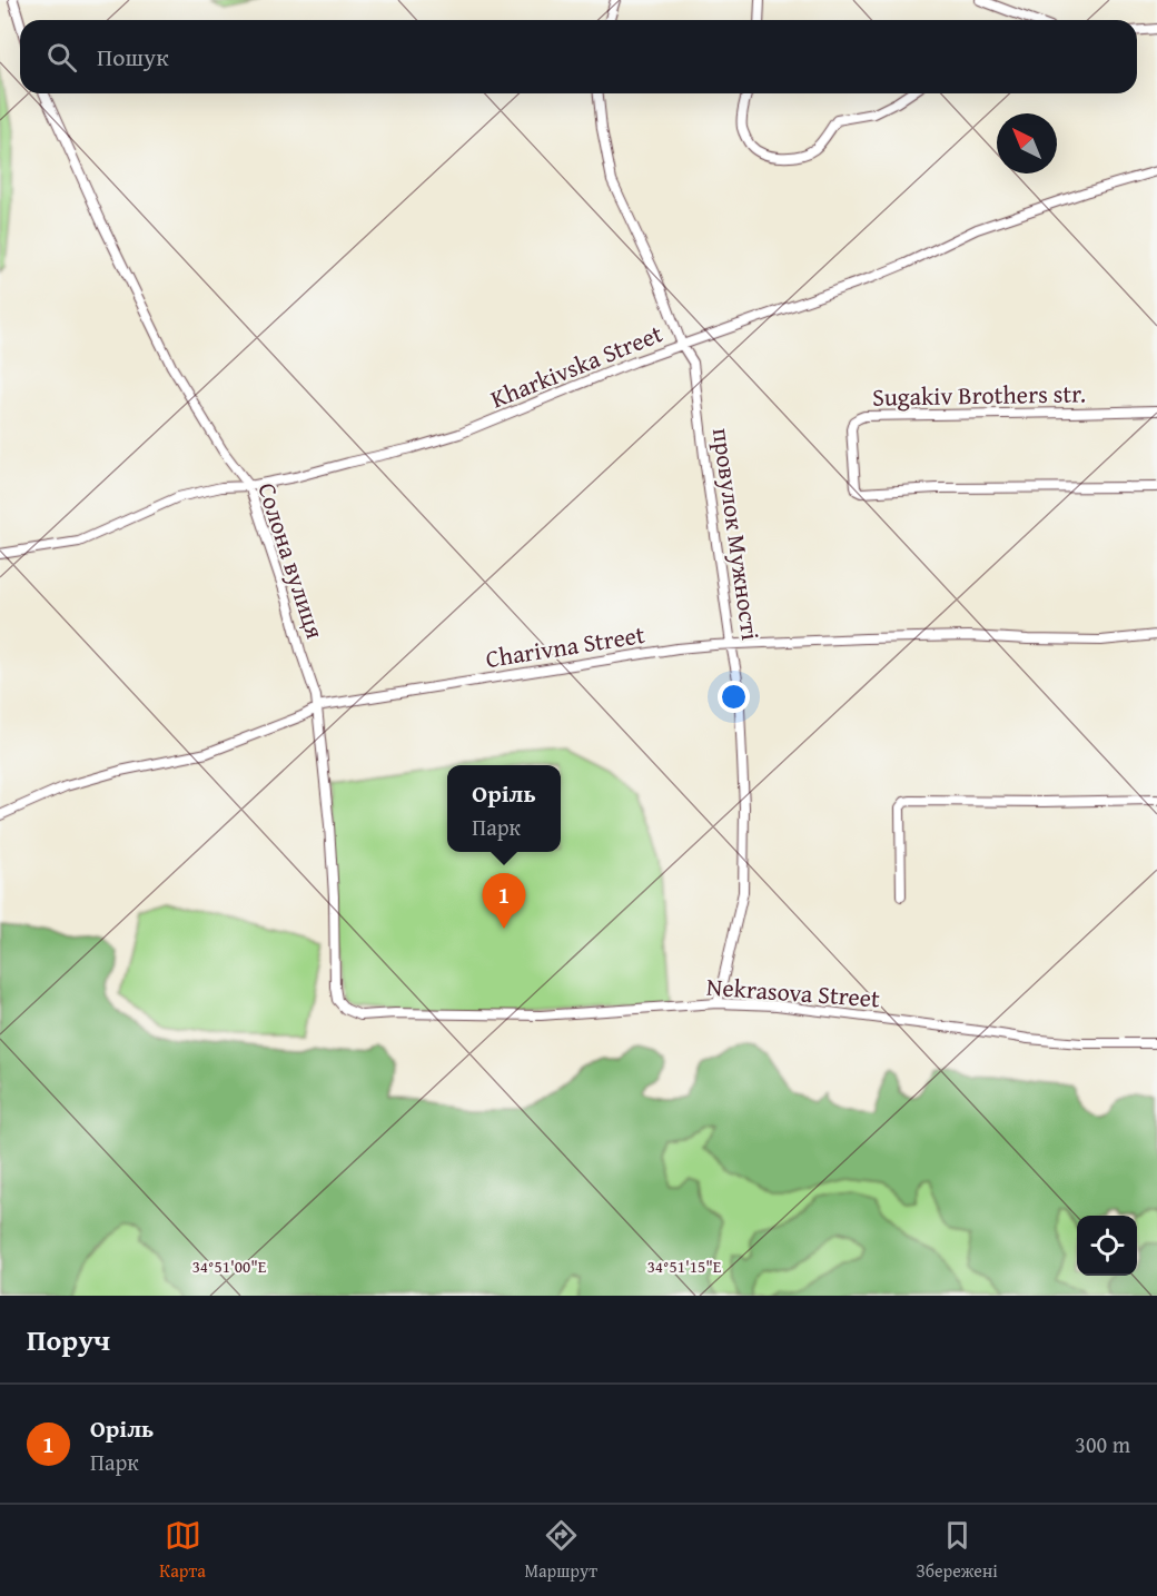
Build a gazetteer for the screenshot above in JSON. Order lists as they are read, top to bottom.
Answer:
{
  "streets": {
    "street": [
      "Kharkivska Street",
      "Sugakiv Brothers str.",
      "провулок Мужності",
      "Солона вулиця",
      "Charivna Street",
      "Nekrasova Street"
    ]
  },
  "crossings": [
    ["Kharkivska Street", "провулок Мужності"],
    ["Kharkivska Street", "Солона вулиця"],
    ["провулок Мужності", "Charivna Street"],
    ["провулок Мужності", "Nekrasova Street"],
    ["Солона вулиця", "Charivna Street"],
    ["Солона вулиця", "Nekrasova Street"]
  ],
  "north": "top left",
  "page": {
    "search": "Пошук",
    "popup": ["Оріль", "Парк"],
    "pins": "1",
    "heading": "Поруч",
    "list": [
      {
        "mark": "1",
        "name": "Оріль",
        "note": "Парк",
        "value": "300 m"
      }
    ],
    "nav": ["Карта", "Маршрут", "Збережені"]
  },
  "coordinates": ["34°51'00\"E", "34°51'15\"E"]
}
